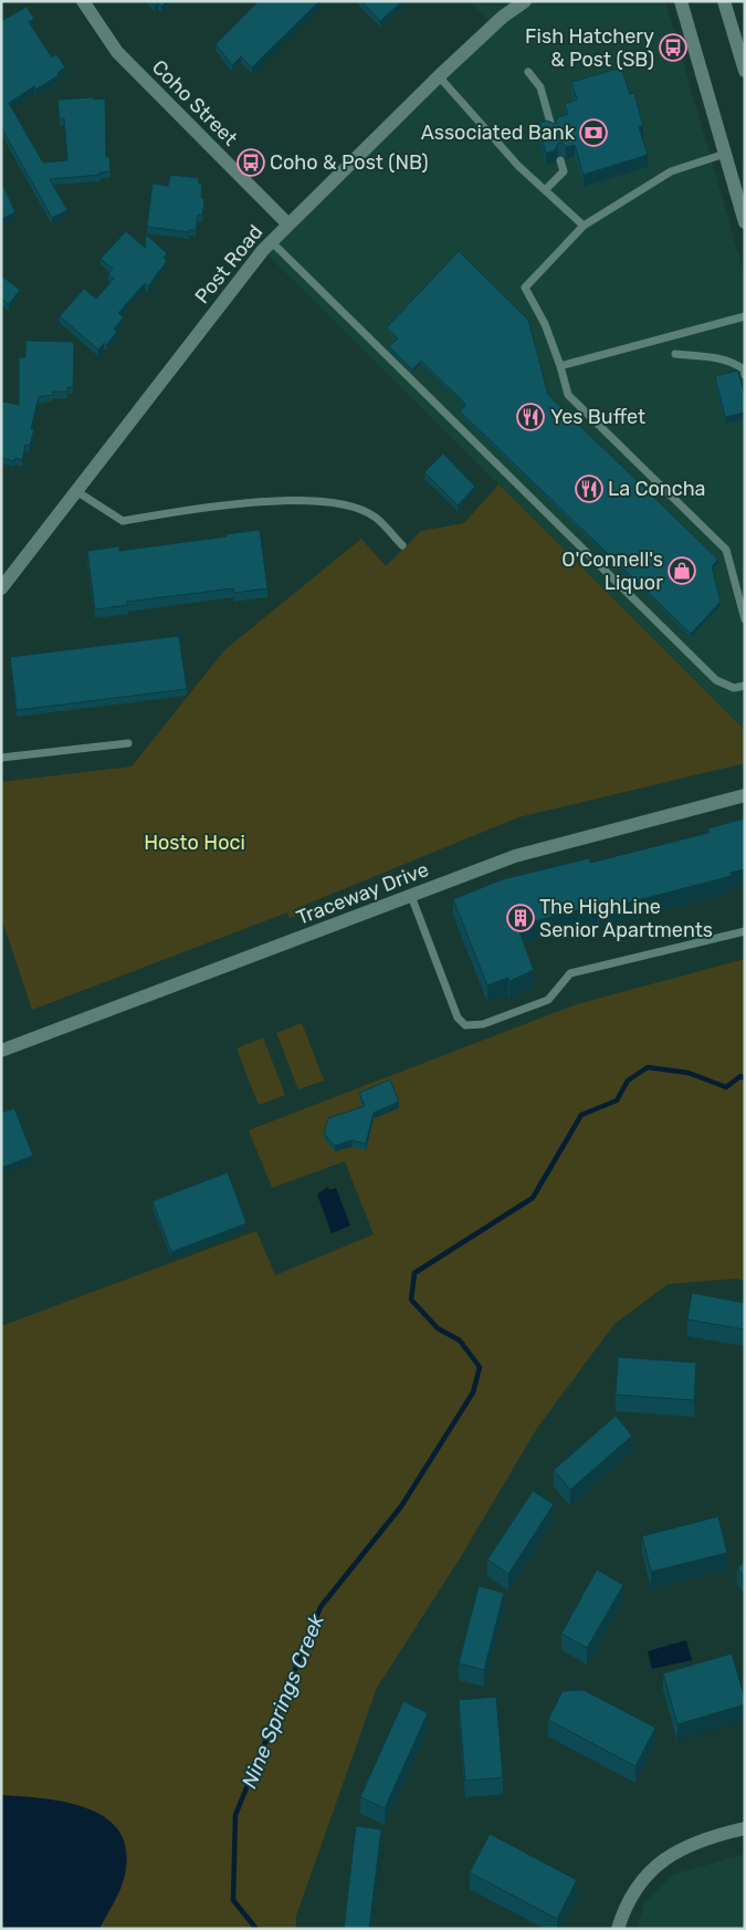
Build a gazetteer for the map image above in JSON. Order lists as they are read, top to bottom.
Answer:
{
  "streets": {
    "street": ["Coho Street", "Post Road", "Traceway Drive"]
  },
  "crossings": [
    ["Coho Street", "Post Road"]
  ],
  "water": ["Nine Springs Creek"],
  "parks": ["Hosto Hoci"],
  "places": {
    "bus stop": ["Fish Hatchery & Post (SB)", "Coho & Post (NB)"],
    "bank": ["Associated Bank"],
    "restaurant": ["Yes Buffet", "La Concha"],
    "shop": ["O'Connell's Liquor"],
    "building": ["The HighLine Senior Apartments"]
  }
}
